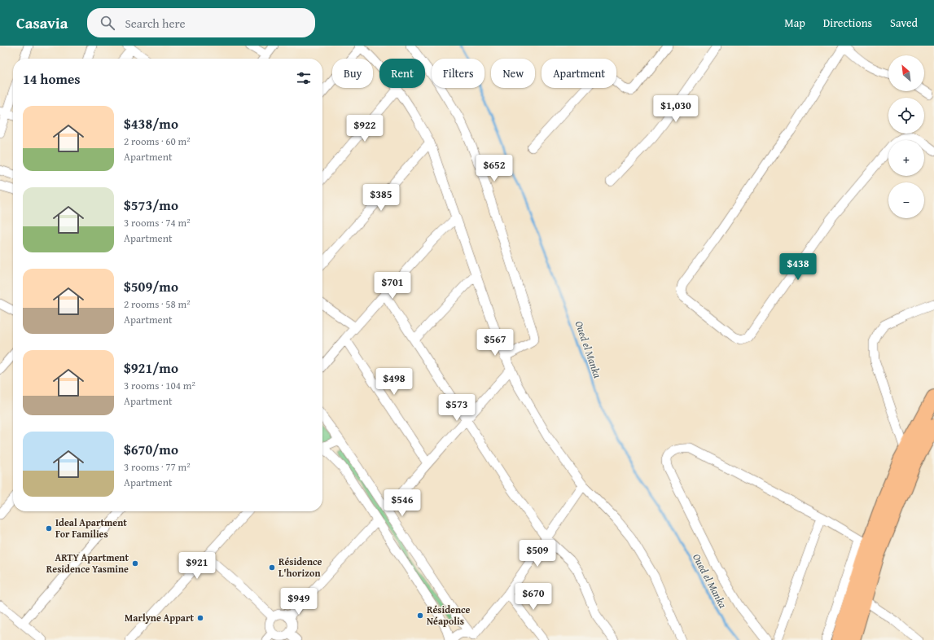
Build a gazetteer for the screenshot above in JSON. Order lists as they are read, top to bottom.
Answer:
{
  "water": ["Oued el Manka"],
  "places": [
    "Ideal Apartment For Families",
    "ARTY Apartment Residence Yasmine",
    "Résidence L'horizon",
    "Résidence Néapolis",
    "Marlyne Appart"
  ],
  "north": "top left",
  "page": {
    "header": "Casavia",
    "search": "Search here",
    "nav": ["Map", "Directions", "Saved"],
    "map_buttons": ["+", "−"],
    "chip": [
      "Buy",
      "Rent",
      "Filters",
      "New",
      "Apartment"
    ],
    "heading": "14 homes",
    "price": [
      "$1,030",
      "$922",
      "$652",
      "$385",
      "$438",
      "$701",
      "$567",
      "$498",
      "$573",
      "$546",
      "$509",
      "$921",
      "$670",
      "$949"
    ],
    "list": [
      {
        "name": "$438/mo",
        "note": "2 rooms · 60 m² · Apartment"
      },
      {
        "name": "$573/mo",
        "note": "3 rooms · 74 m² · Apartment"
      },
      {
        "name": "$509/mo",
        "note": "2 rooms · 58 m² · Apartment"
      },
      {
        "name": "$921/mo",
        "note": "3 rooms · 104 m² · Apartment"
      },
      {
        "name": "$670/mo",
        "note": "3 rooms · 77 m² · Apartment"
      }
    ]
  }
}
